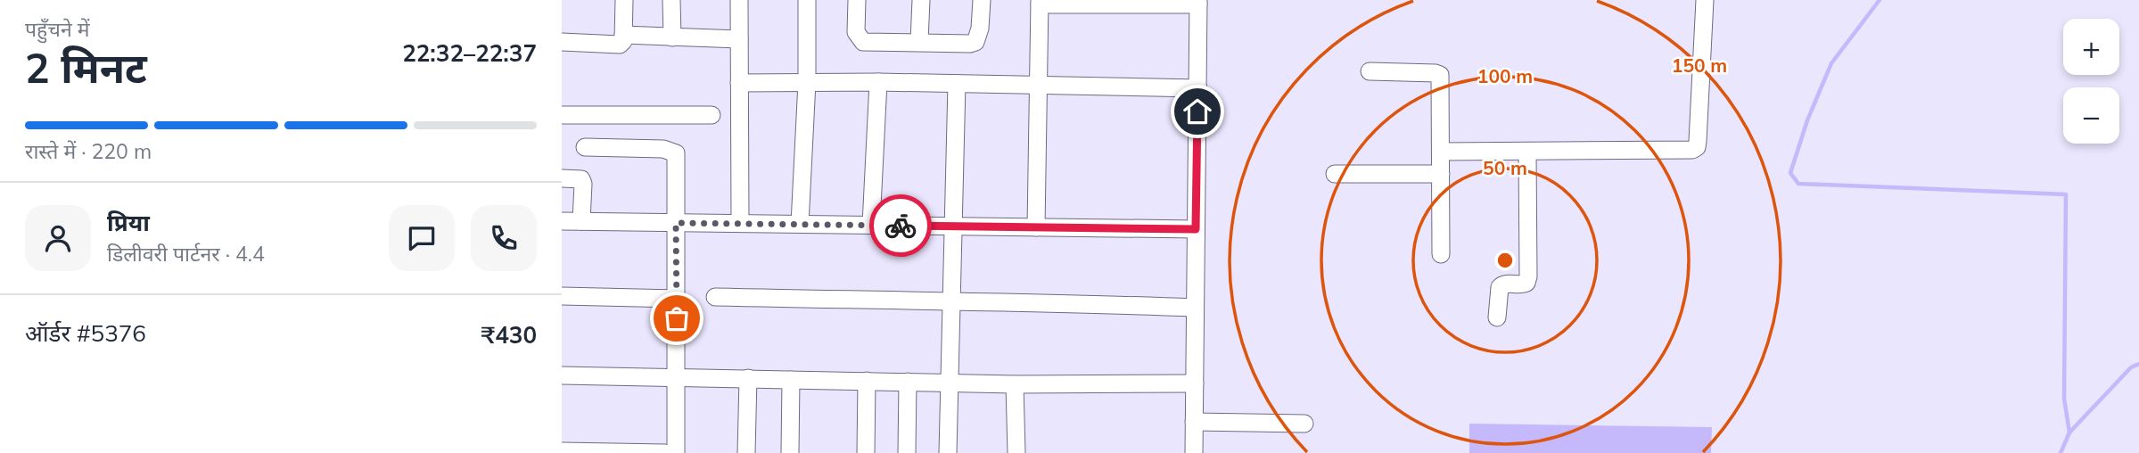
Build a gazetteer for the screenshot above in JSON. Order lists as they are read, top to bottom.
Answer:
{
  "page": {
    "heading": ["2 मिनट", "पहुँचने में", "22:32–22:37"],
    "panel": [
      "प्रिया",
      "डिलीवरी पार्टनर · 4.4",
      "ऑर्डर #5376",
      "₹430"
    ],
    "map_buttons": ["+", "−"],
    "bar": "रास्ते में · 220 m"
  },
  "rings": ["150 m", "100 m", "50 m"]
}
